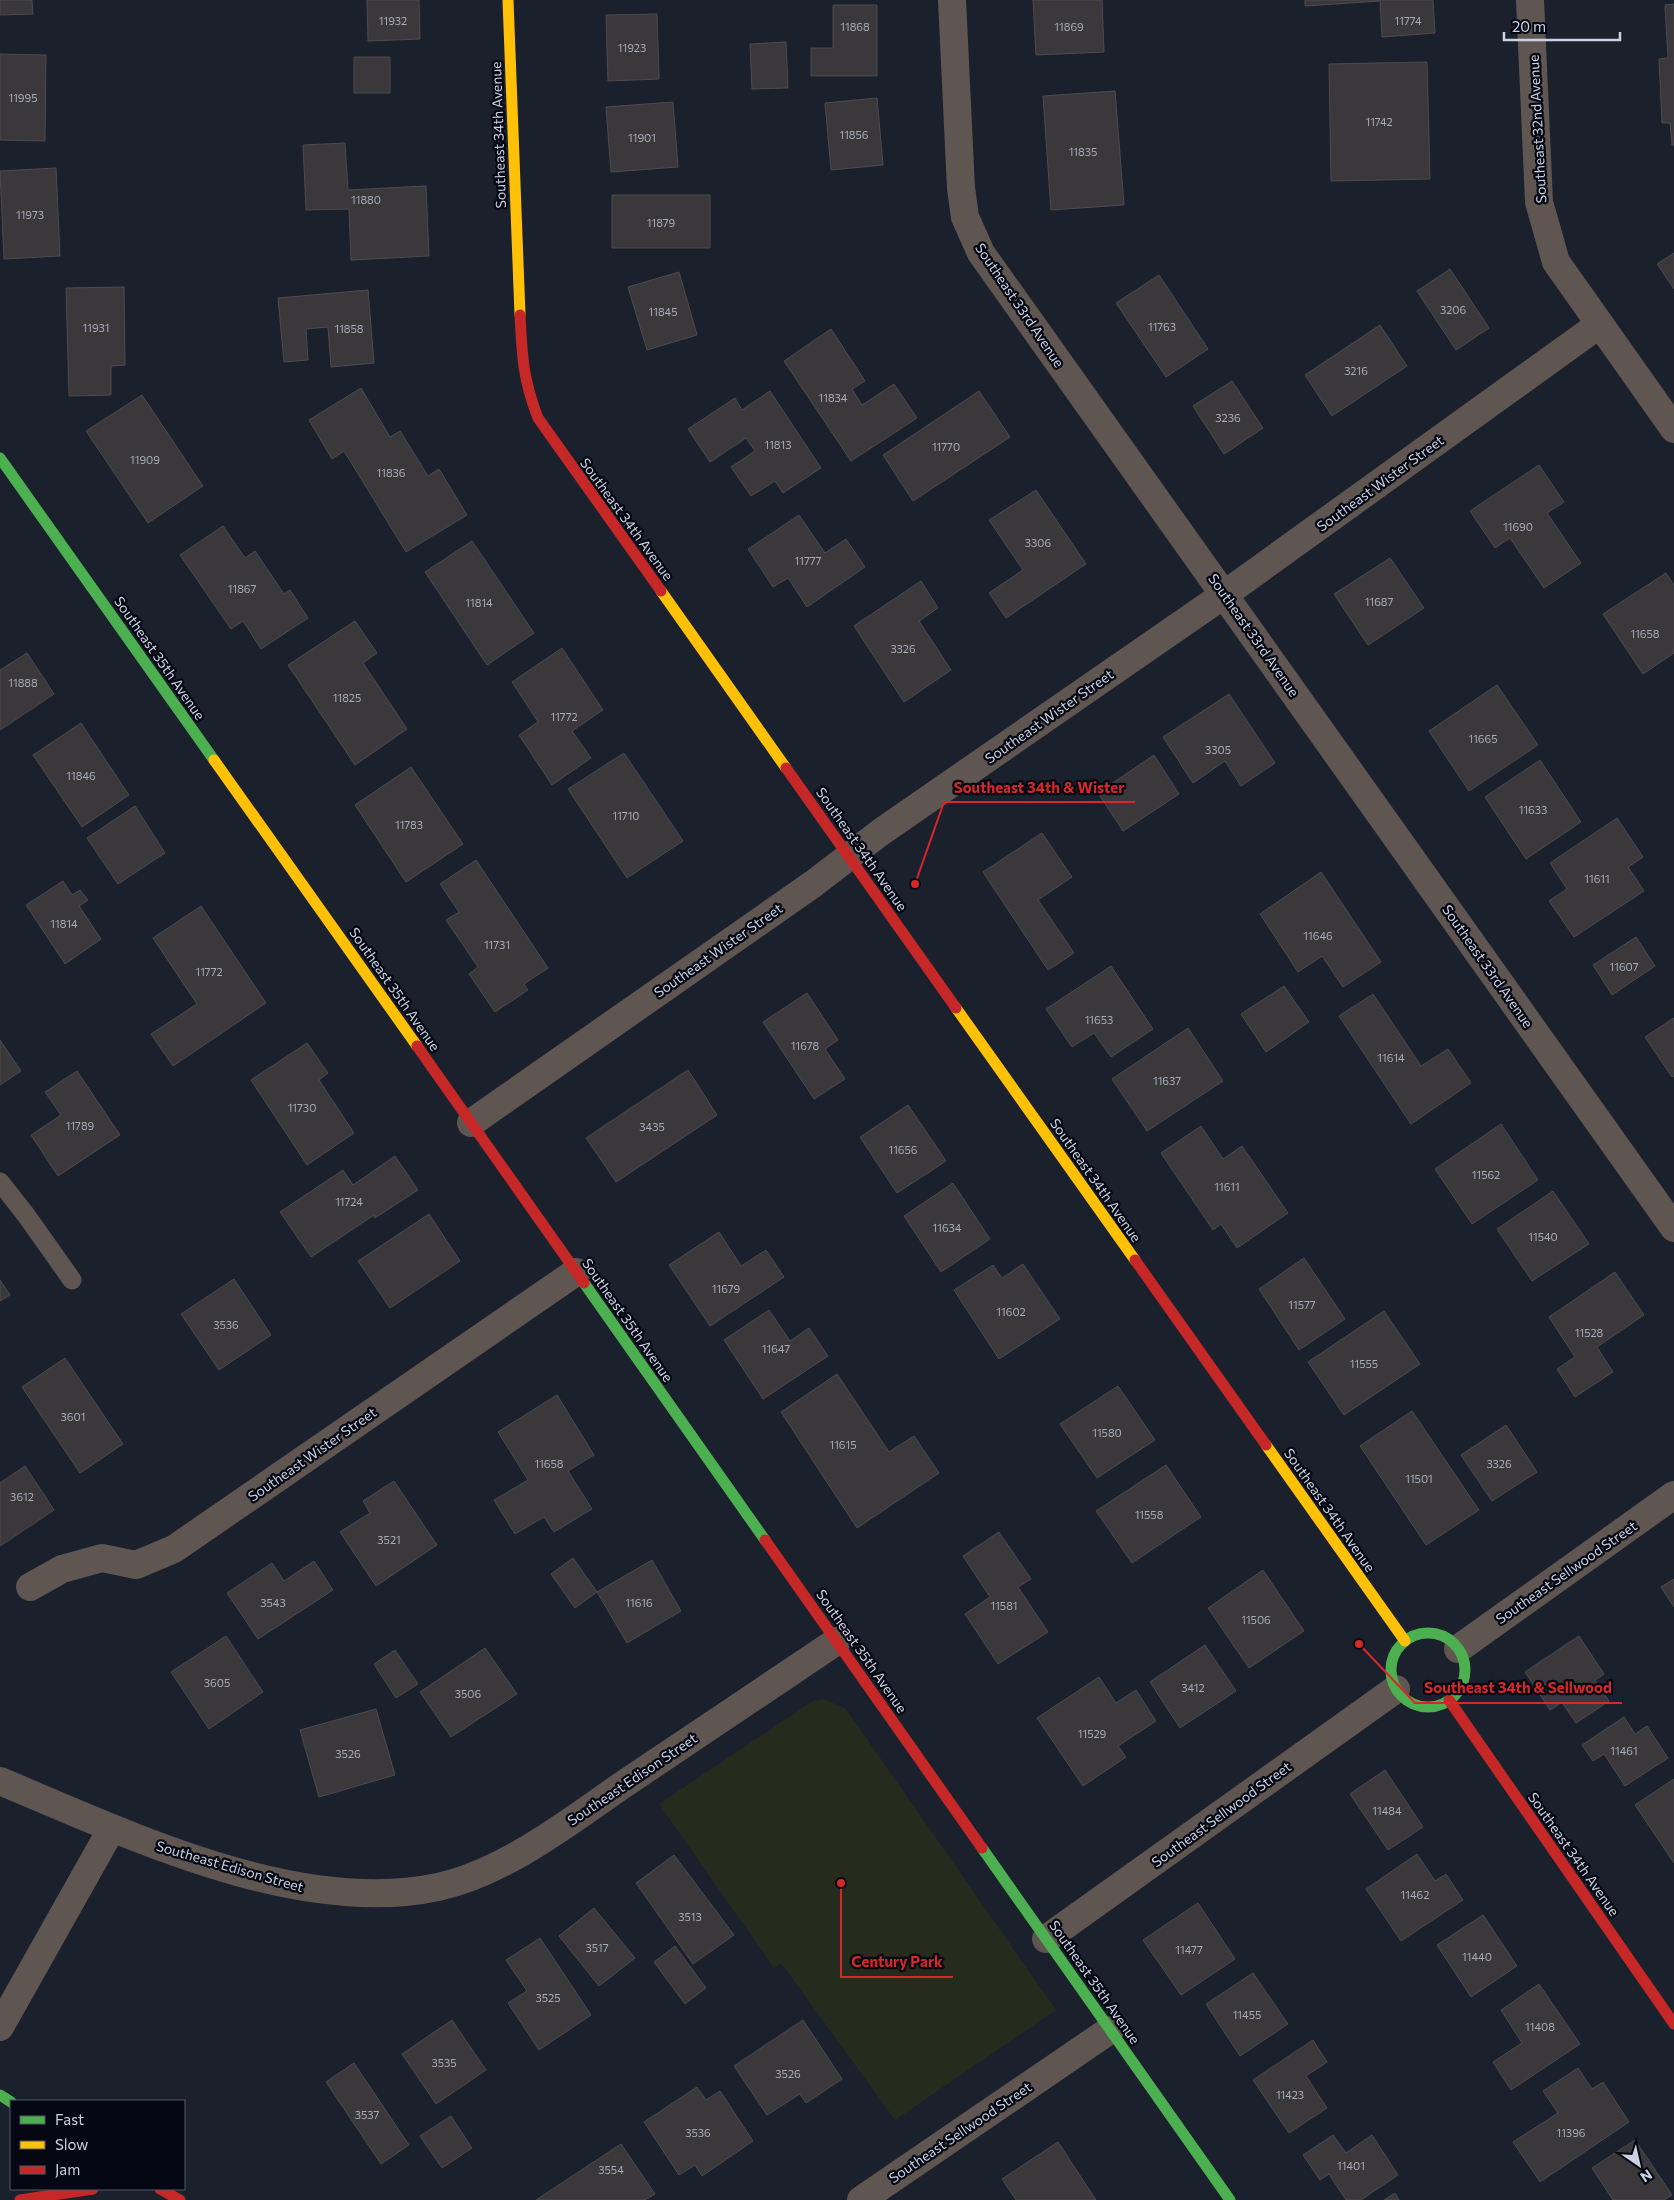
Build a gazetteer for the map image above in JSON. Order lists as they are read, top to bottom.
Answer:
{
  "streets": {
    "main road": ["Southeast 34th Avenue", "Southeast 35th Avenue"],
    "street": [
      "Southeast 32nd Avenue",
      "Southeast 33rd Avenue",
      "Southeast Wister Street",
      "Southeast Sellwood Street",
      "Southeast Edison Street"
    ]
  },
  "crossings": [
    ["Southeast 32nd Avenue", "Southeast Wister Street"],
    ["Southeast 34th Avenue", "Southeast Wister Street"],
    ["Southeast 34th Avenue", "Southeast Sellwood Street"],
    ["Southeast 33rd Avenue", "Southeast Wister Street"],
    ["Southeast Wister Street", "Southeast 35th Avenue"],
    ["Southeast 35th Avenue", "Southeast Sellwood Street"],
    ["Southeast 35th Avenue", "Southeast Edison Street"]
  ],
  "places": ["Southeast 34th & Wister", "Southeast 34th & Sellwood", "Century Park"],
  "house_numbers": [
    "11932",
    "11774",
    "11868",
    "11869",
    "11923",
    "11995",
    "11742",
    "11856",
    "11901",
    "11835",
    "11880",
    "11973",
    "11879",
    "3206",
    "11845",
    "11763",
    "11931",
    "11858",
    "3216",
    "11834",
    "3236",
    "11813",
    "11770",
    "11909",
    "11836",
    "11690",
    "3306",
    "11777",
    "11867",
    "11687",
    "11814",
    "11658",
    "3326",
    "11888",
    "11825",
    "11772",
    "11665",
    "3305",
    "11846",
    "11633",
    "11710",
    "11783",
    "11611",
    "11814",
    "11646",
    "11731",
    "11607",
    "11772",
    "11653",
    "11678",
    "11614",
    "11637",
    "11730",
    "11789",
    "3435",
    "11656",
    "11562",
    "11611",
    "11724",
    "11634",
    "11540",
    "11679",
    "11577",
    "11602",
    "3536",
    "11528",
    "11647",
    "11555",
    "3601",
    "11580",
    "11615",
    "11658",
    "3326",
    "11501",
    "3612",
    "11558",
    "3521",
    "3543",
    "11616",
    "11581",
    "11506",
    "3605",
    "3412",
    "3506",
    "11529",
    "11461",
    "3526",
    "11484",
    "11462",
    "3513",
    "3517",
    "11477",
    "11440",
    "3525",
    "11455",
    "11408",
    "3535",
    "3526",
    "11423",
    "3537",
    "3536",
    "11396",
    "11401",
    "3554"
  ],
  "legend": ["Fast", "Slow", "Jam"],
  "scale_bar": "20 m",
  "north": "bottom right"
}
